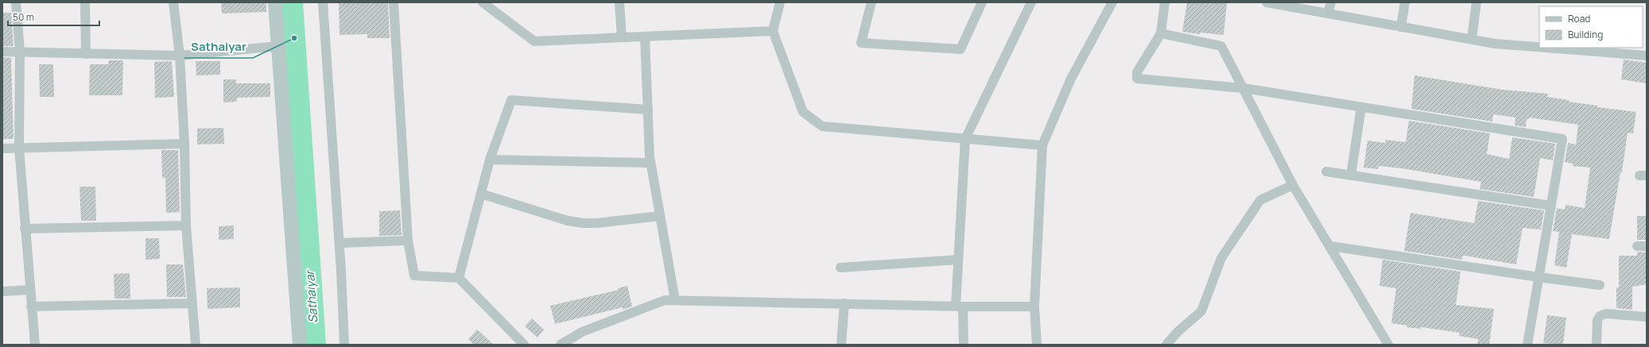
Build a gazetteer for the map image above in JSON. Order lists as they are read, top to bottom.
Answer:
{
  "water": ["Sathaiyar"],
  "places": ["Sathaiyar"],
  "legend": ["Road", "Building"],
  "scale_bar": "50 m"
}
